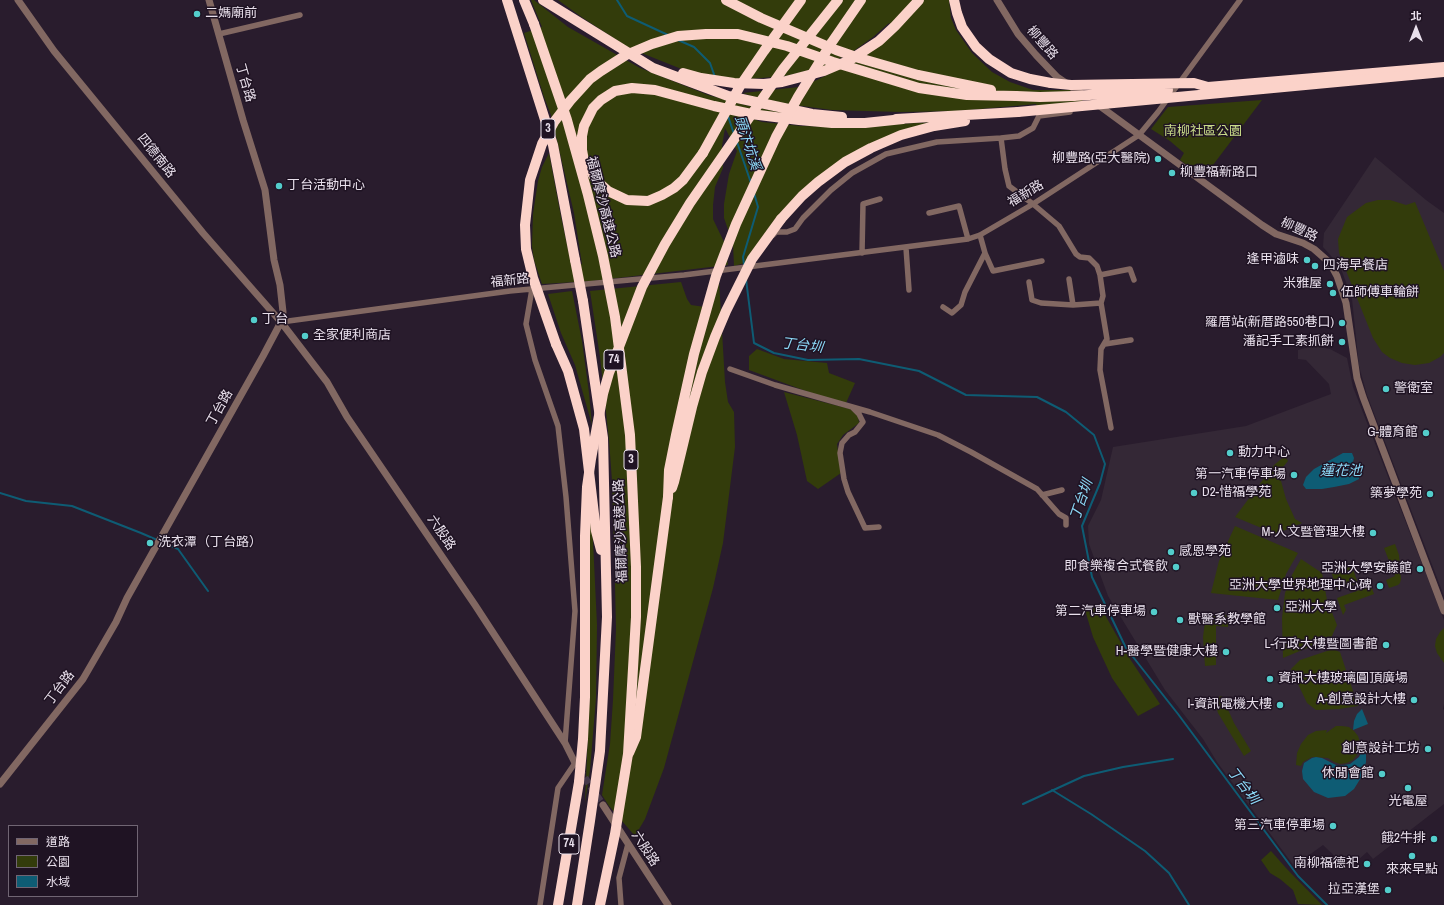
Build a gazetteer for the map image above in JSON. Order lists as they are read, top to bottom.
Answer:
{
  "streets": {
    "highway": ["3", "福爾摩沙高速公路", "74"],
    "street": [
      "柳豐路",
      "丁台路",
      "四德南路",
      "福新路",
      "六股路"
    ]
  },
  "crossings": [
    ["柳豐路", "福新路"],
    ["丁台路", "四德南路"],
    ["丁台路", "福新路"],
    ["丁台路", "六股路"],
    ["四德南路", "福新路"],
    ["四德南路", "六股路"],
    ["福新路", "六股路"]
  ],
  "water": ["頭汴坑溪", "丁台圳", "蓮花池"],
  "parks": ["南柳社區公園"],
  "places": [
    "二媽廟前",
    "柳豐路(亞大醫院)",
    "柳豐福新路口",
    "丁台活動中心",
    "逢甲滷味",
    "四海早餐店",
    "米雅屋",
    "伍師傅車輪餅",
    "丁台",
    "羅厝站(新厝路550巷口)",
    "全家便利商店",
    "潘記手工素抓餅",
    "警衛室",
    "G-體育館",
    "動力中心",
    "第一汽車停車場",
    "D2-惜福學苑",
    "築夢學苑",
    "M-人文暨管理大樓",
    "洗衣潭（丁台路）",
    "感恩學苑",
    "即食樂複合式餐飲",
    "亞洲大學安藤館",
    "亞洲大學世界地理中心碑",
    "亞洲大學",
    "第二汽車停車場",
    "獸醫系教學館",
    "L-行政大樓暨圖書館",
    "H-醫學暨健康大樓",
    "資訊大樓玻璃圓頂廣場",
    "A-創意設計大樓",
    "I-資訊電機大樓",
    "創意設計工坊",
    "休閒會館",
    "光電屋",
    "第三汽車停車場",
    "餓2牛排",
    "來來早點",
    "南柳福德祀",
    "拉亞漢堡"
  ],
  "legend": ["道路", "公園", "水域"],
  "north": "top"
}
